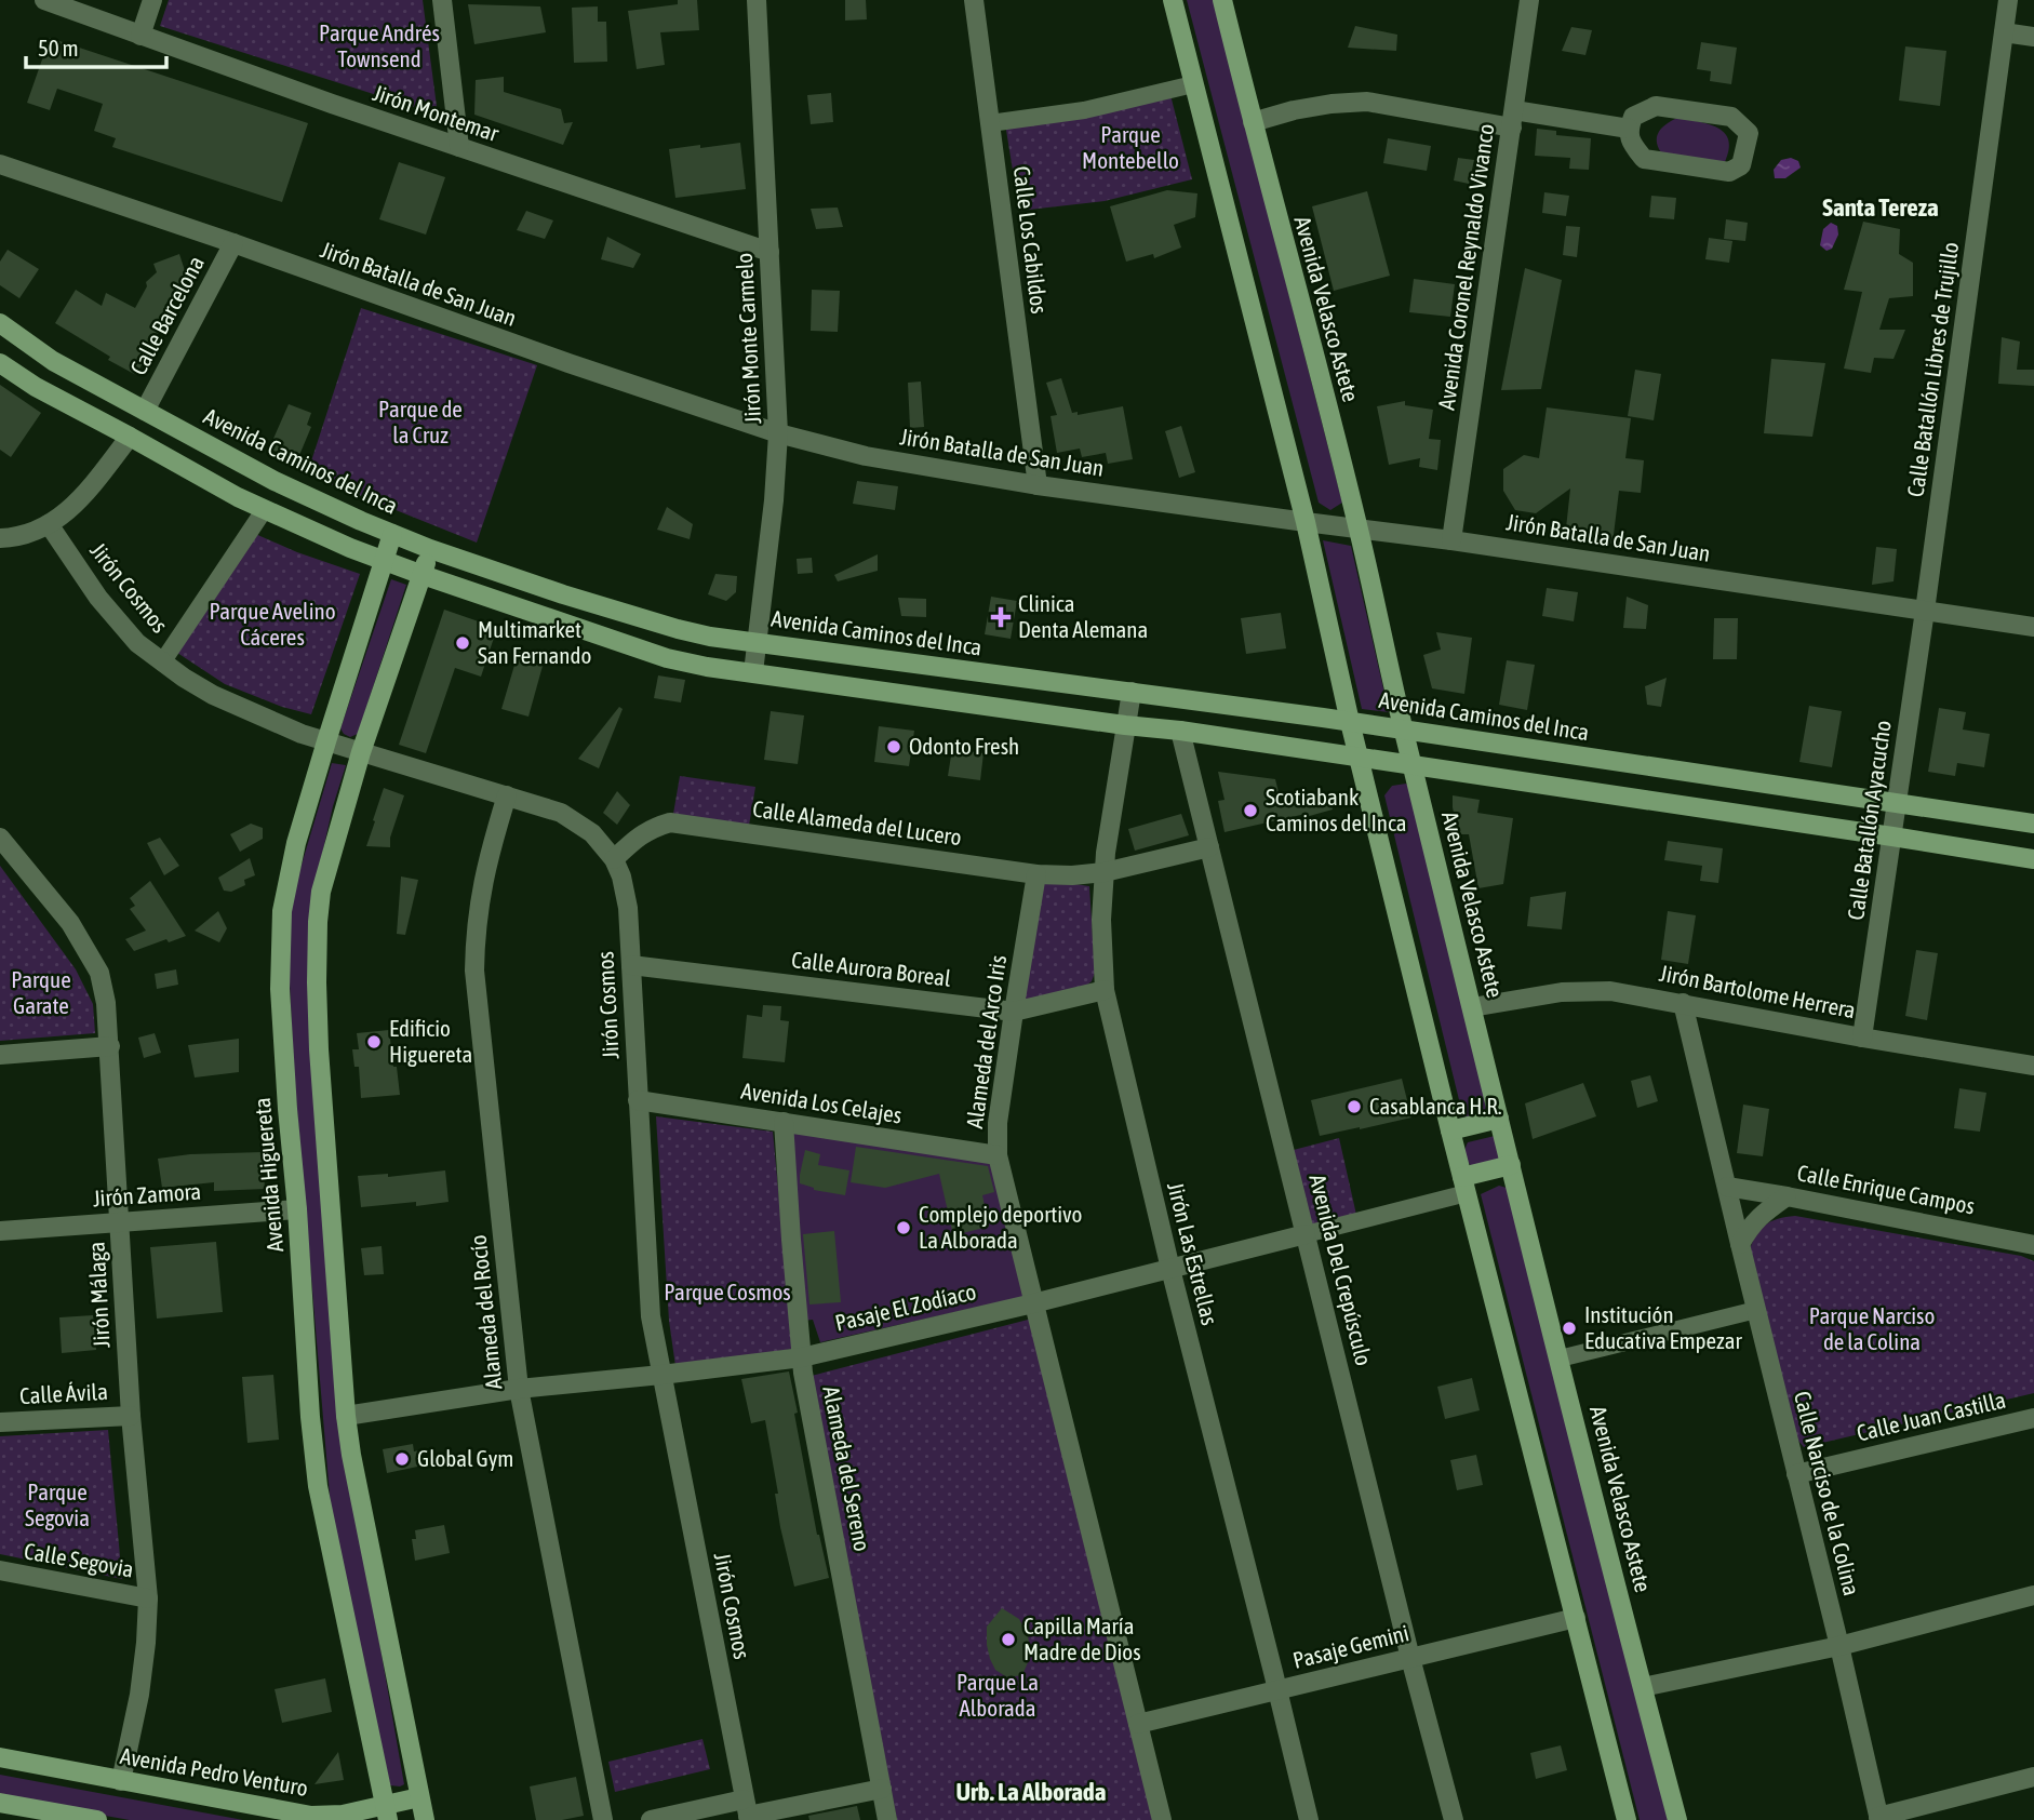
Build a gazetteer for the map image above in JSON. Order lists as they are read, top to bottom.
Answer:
{
  "streets": {
    "main road": [
      "Avenida Velasco Astete",
      "Avenida Caminos del Inca",
      "Avenida Higuereta",
      "Avenida Pedro Venturo"
    ],
    "street": [
      "Jirón Montemar",
      "Calle Los Cabildos",
      "Avenida Coronel Reynaldo Vivanco",
      "Jirón Batalla de San Juan",
      "Calle Barcelona",
      "Jirón Monte Carmelo",
      "Calle Batallón Libres de Trujillo",
      "Jirón Cosmos",
      "Calle Batallón Ayacucho",
      "Calle Alameda del Lucero",
      "Calle Aurora Boreal",
      "Jirón Bartolome Herrera",
      "Alameda del Arco Iris",
      "Avenida Los Celajes",
      "Calle Enrique Campos",
      "Jirón Zamora",
      "Jirón Las Estrellas",
      "Avenida Del Crepúsculo",
      "Jirón Málaga",
      "Pasaje El Zodíaco",
      "Alameda del Rocío",
      "Calle Ávila",
      "Calle Juan Castilla",
      "Alameda del Sereno",
      "Calle Narciso de la Colina",
      "Calle Segovia",
      "Pasaje Gemini"
    ]
  },
  "crossings": [
    ["Jirón Montemar", "Jirón Monte Carmelo"],
    ["Calle Los Cabildos", "Jirón Batalla de San Juan"],
    ["Avenida Coronel Reynaldo Vivanco", "Jirón Batalla de San Juan"],
    ["Jirón Batalla de San Juan", "Avenida Velasco Astete"],
    ["Jirón Batalla de San Juan", "Calle Barcelona"],
    ["Jirón Batalla de San Juan", "Jirón Monte Carmelo"],
    ["Jirón Batalla de San Juan", "Calle Batallón Libres de Trujillo"],
    ["Jirón Batalla de San Juan", "Calle Batallón Ayacucho"],
    ["Avenida Velasco Astete", "Avenida Caminos del Inca"],
    ["Avenida Velasco Astete", "Jirón Bartolome Herrera"],
    ["Calle Barcelona", "Avenida Caminos del Inca"],
    ["Jirón Monte Carmelo", "Avenida Caminos del Inca"],
    ["Calle Batallón Libres de Trujillo", "Calle Batallón Ayacucho"],
    ["Avenida Caminos del Inca", "Calle Batallón Ayacucho"],
    ["Avenida Caminos del Inca", "Avenida Higuereta"],
    ["Avenida Caminos del Inca", "Jirón Las Estrellas"],
    ["Jirón Cosmos", "Calle Alameda del Lucero"],
    ["Jirón Cosmos", "Calle Aurora Boreal"],
    ["Jirón Cosmos", "Avenida Los Celajes"],
    ["Jirón Cosmos", "Avenida Higuereta"],
    ["Jirón Cosmos", "Pasaje El Zodíaco"],
    ["Jirón Cosmos", "Alameda del Rocío"],
    ["Calle Batallón Ayacucho", "Jirón Bartolome Herrera"],
    ["Calle Alameda del Lucero", "Alameda del Arco Iris"],
    ["Calle Alameda del Lucero", "Jirón Las Estrellas"],
    ["Calle Alameda del Lucero", "Avenida Del Crepúsculo"],
    ["Calle Aurora Boreal", "Alameda del Arco Iris"],
    ["Calle Aurora Boreal", "Jirón Las Estrellas"],
    ["Jirón Bartolome Herrera", "Calle Narciso de la Colina"],
    ["Alameda del Arco Iris", "Avenida Los Celajes"],
    ["Alameda del Arco Iris", "Pasaje El Zodíaco"],
    ["Alameda del Arco Iris", "Pasaje Gemini"],
    ["Avenida Los Celajes", "Alameda del Sereno"],
    ["Avenida Higuereta", "Jirón Zamora"],
    ["Avenida Higuereta", "Avenida Pedro Venturo"],
    ["Calle Enrique Campos", "Calle Narciso de la Colina"],
    ["Jirón Zamora", "Jirón Málaga"],
    ["Jirón Las Estrellas", "Pasaje El Zodíaco"],
    ["Jirón Las Estrellas", "Pasaje Gemini"],
    ["Avenida Del Crepúsculo", "Pasaje El Zodíaco"],
    ["Avenida Del Crepúsculo", "Pasaje Gemini"],
    ["Jirón Málaga", "Calle Ávila"],
    ["Jirón Málaga", "Calle Segovia"],
    ["Jirón Málaga", "Avenida Pedro Venturo"],
    ["Pasaje El Zodíaco", "Alameda del Rocío"],
    ["Pasaje El Zodíaco", "Alameda del Sereno"],
    ["Calle Juan Castilla", "Calle Narciso de la Colina"]
  ],
  "districts": ["Santa Tereza", "Urb. La Alborada"],
  "parks": [
    "Parque Andrés Townsend",
    "Parque Montebello",
    "Parque de la Cruz",
    "Parque Avelino Cáceres",
    "Parque Garate",
    "Parque Cosmos",
    "Parque Narciso de la Colina",
    "Parque Segovia",
    "Parque La Alborada"
  ],
  "places": {
    "health": ["Clinica Denta Alemana"],
    "other": [
      "Multimarket San Fernando",
      "Odonto Fresh",
      "Scotiabank Caminos del Inca",
      "Edificio Higuereta",
      "Casablanca H.R.",
      "Complejo deportivo La Alborada",
      "Institución Educativa Empezar",
      "Global Gym",
      "Capilla María Madre de Dios"
    ]
  },
  "scale_bar": "50 m"
}
